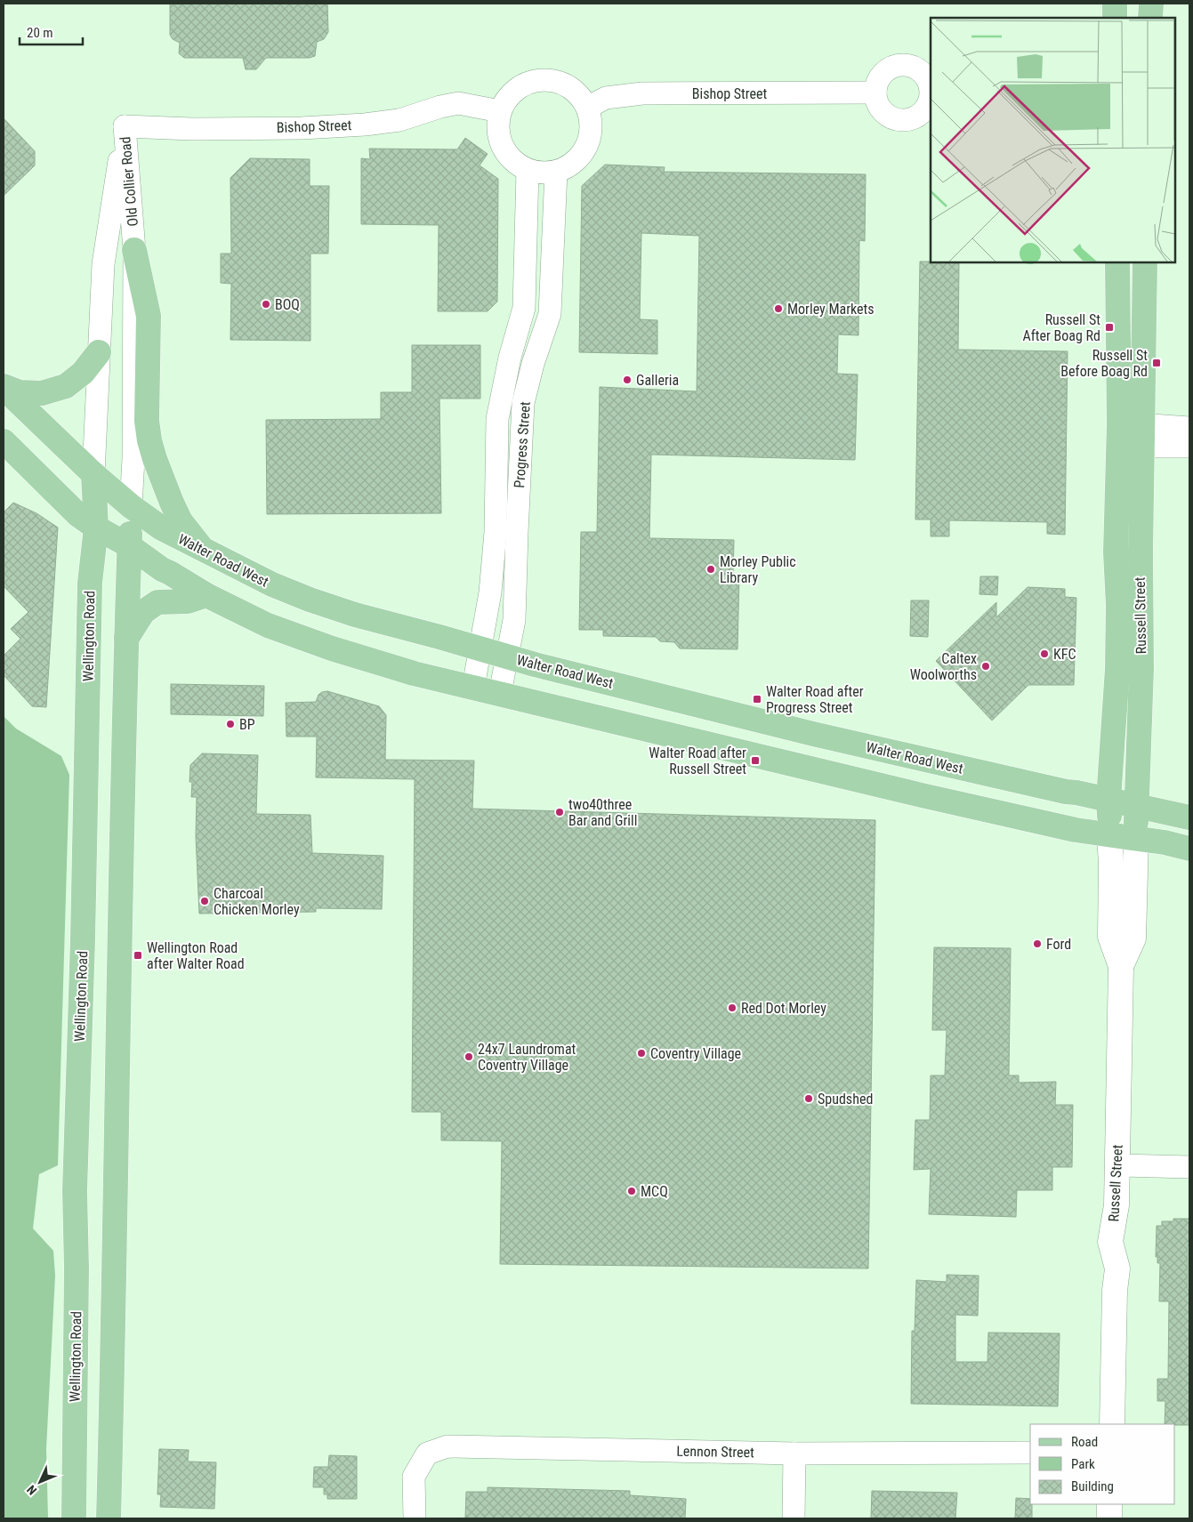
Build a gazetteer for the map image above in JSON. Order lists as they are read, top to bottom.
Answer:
{
  "streets": {
    "main road": ["Walter Road West", "Russell Street", "Wellington Road"],
    "street": [
      "Bishop Street",
      "Old Collier Road",
      "Progress Street",
      "Lennon Street"
    ]
  },
  "crossings": [
    ["Bishop Street", "Old Collier Road"],
    ["Bishop Street", "Progress Street"],
    ["Old Collier Road", "Walter Road West"],
    ["Old Collier Road", "Wellington Road"],
    ["Progress Street", "Walter Road West"],
    ["Walter Road West", "Russell Street"],
    ["Walter Road West", "Wellington Road"]
  ],
  "places": {
    "other": [
      "BOQ",
      "Morley Markets",
      "Galleria",
      "Morley Public Library",
      "KFC",
      "Caltex Woolworths",
      "BP",
      "two40three Bar and Grill",
      "Charcoal Chicken Morley",
      "Ford",
      "Red Dot Morley",
      "Coventry Village",
      "24x7 Laundromat Coventry Village",
      "Spudshed",
      "MCQ"
    ],
    "transit": [
      "Russell St After Boag Rd",
      "Russell St Before Boag Rd",
      "Walter Road after Progress Street",
      "Walter Road after Russell Street",
      "Wellington Road after Walter Road"
    ]
  },
  "legend": ["Road", "Park", "Building"],
  "scale_bar": "20 m",
  "north": "bottom left"
}
